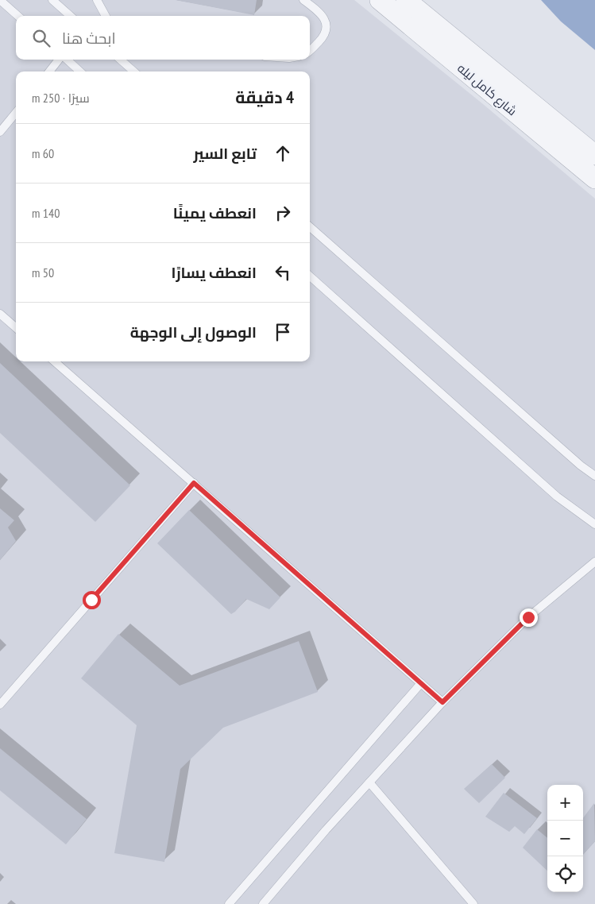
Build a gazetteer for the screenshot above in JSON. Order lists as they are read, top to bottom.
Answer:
{
  "streets": {
    "street": ["شارع كامل ليله"]
  },
  "page": {
    "search": "ابحث هنا",
    "heading": ["4 دقيقة", "سيرًا · 250 m"],
    "list": [
      ["تابع السير", "60 m"],
      ["انعطف يمينًا", "140 m"],
      ["انعطف يسارًا", "50 m"],
      "الوصول إلى الوجهة"
    ],
    "map_buttons": ["+", "−"]
  }
}
